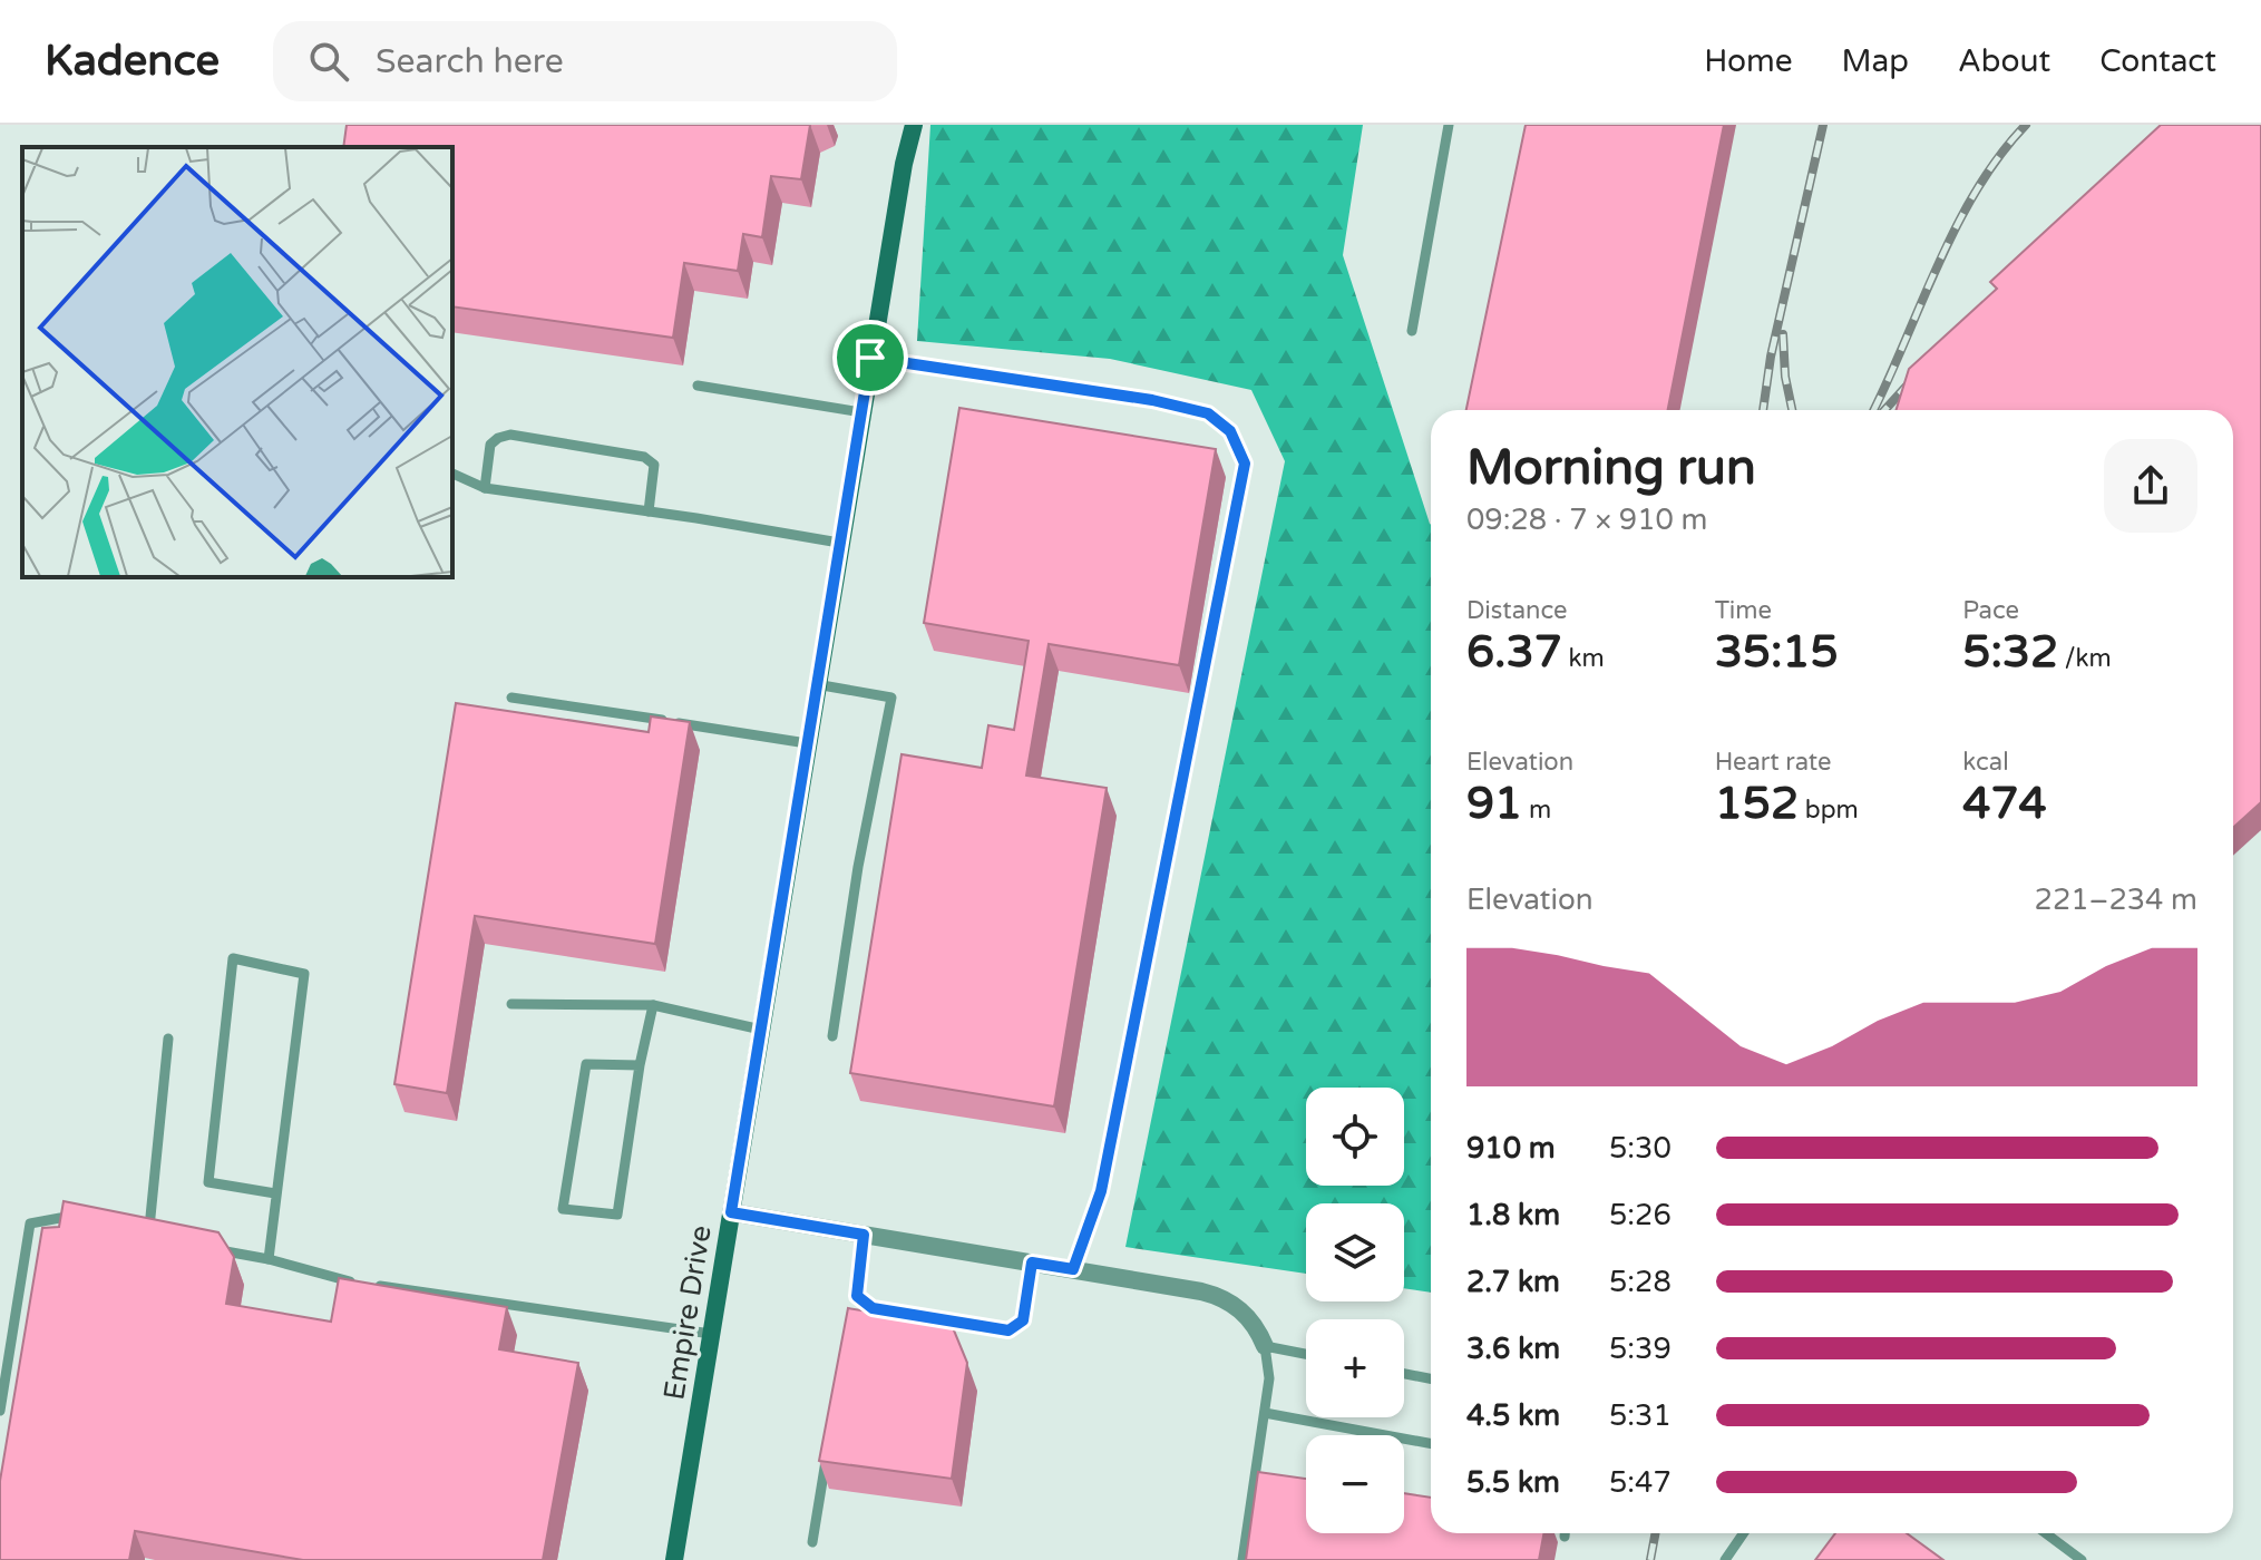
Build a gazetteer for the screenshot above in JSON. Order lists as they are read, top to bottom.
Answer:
{
  "streets": {
    "street": ["Empire Drive"]
  },
  "page": {
    "header": "Kadence",
    "search": "Search here",
    "nav": [
      "Home",
      "Map",
      "About",
      "Contact"
    ],
    "heading": ["Morning run", "09:28 · 7 × 910 m"],
    "stats": [
      ["Distance", "6.37 km"],
      ["Time", "35:15"],
      ["Pace", "5:32 /km"],
      ["Elevation", "91 m"],
      ["Heart rate", "152 bpm"],
      ["kcal", "474"]
    ],
    "chart": ["Elevation", "221–234 m"],
    "map_buttons": ["+", "−"],
    "list": [
      {
        "name": "910 m",
        "note": "5:30"
      },
      {
        "name": "1.8 km",
        "note": "5:26"
      },
      {
        "name": "2.7 km",
        "note": "5:28"
      },
      {
        "name": "3.6 km",
        "note": "5:39"
      },
      {
        "name": "4.5 km",
        "note": "5:31"
      },
      {
        "name": "5.5 km",
        "note": "5:47"
      }
    ]
  }
}
